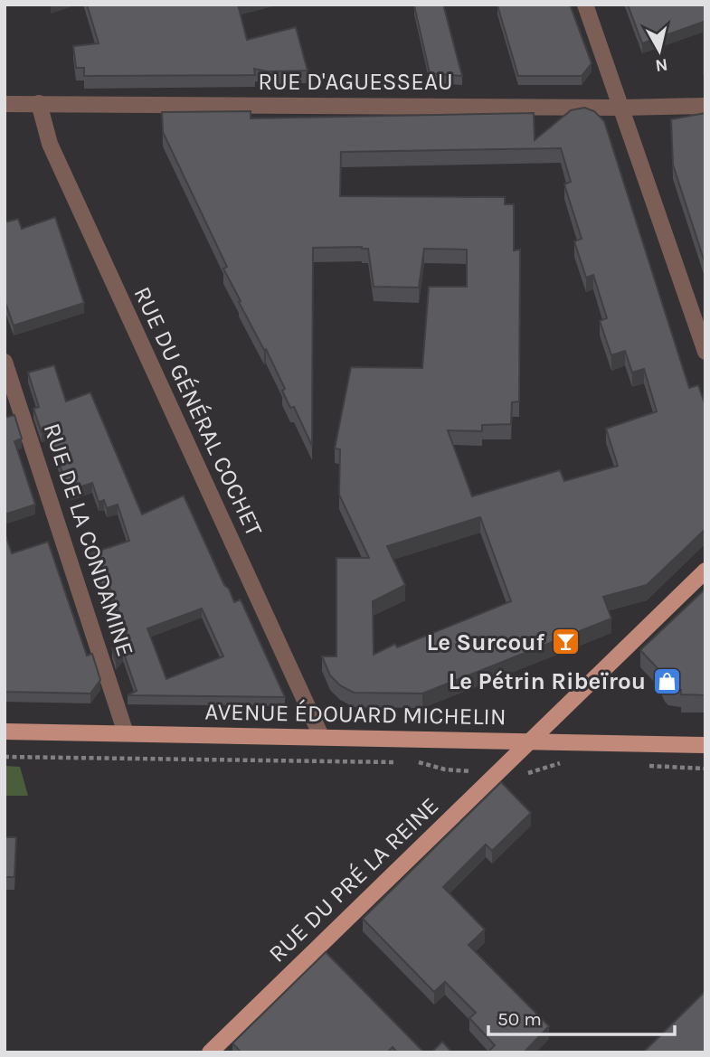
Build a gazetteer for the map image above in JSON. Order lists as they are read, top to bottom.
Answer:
{
  "streets": {
    "main road": ["AVENUE ÉDOUARD MICHELIN", "RUE DU PRÉ LA REINE"],
    "street": ["RUE D'AGUESSEAU", "RUE DU GÉNÉRAL COCHET", "RUE DE LA CONDAMINE"]
  },
  "crossings": [
    ["RUE D'AGUESSEAU", "RUE DU GÉNÉRAL COCHET"],
    ["RUE DU GÉNÉRAL COCHET", "AVENUE ÉDOUARD MICHELIN"],
    ["RUE DE LA CONDAMINE", "AVENUE ÉDOUARD MICHELIN"],
    ["AVENUE ÉDOUARD MICHELIN", "RUE DU PRÉ LA REINE"]
  ],
  "places": {
    "bar": ["Le Surcouf"],
    "shop": ["Le Pétrin Ribeïrou"]
  },
  "scale_bar": "50 m",
  "north": "bottom"
}
